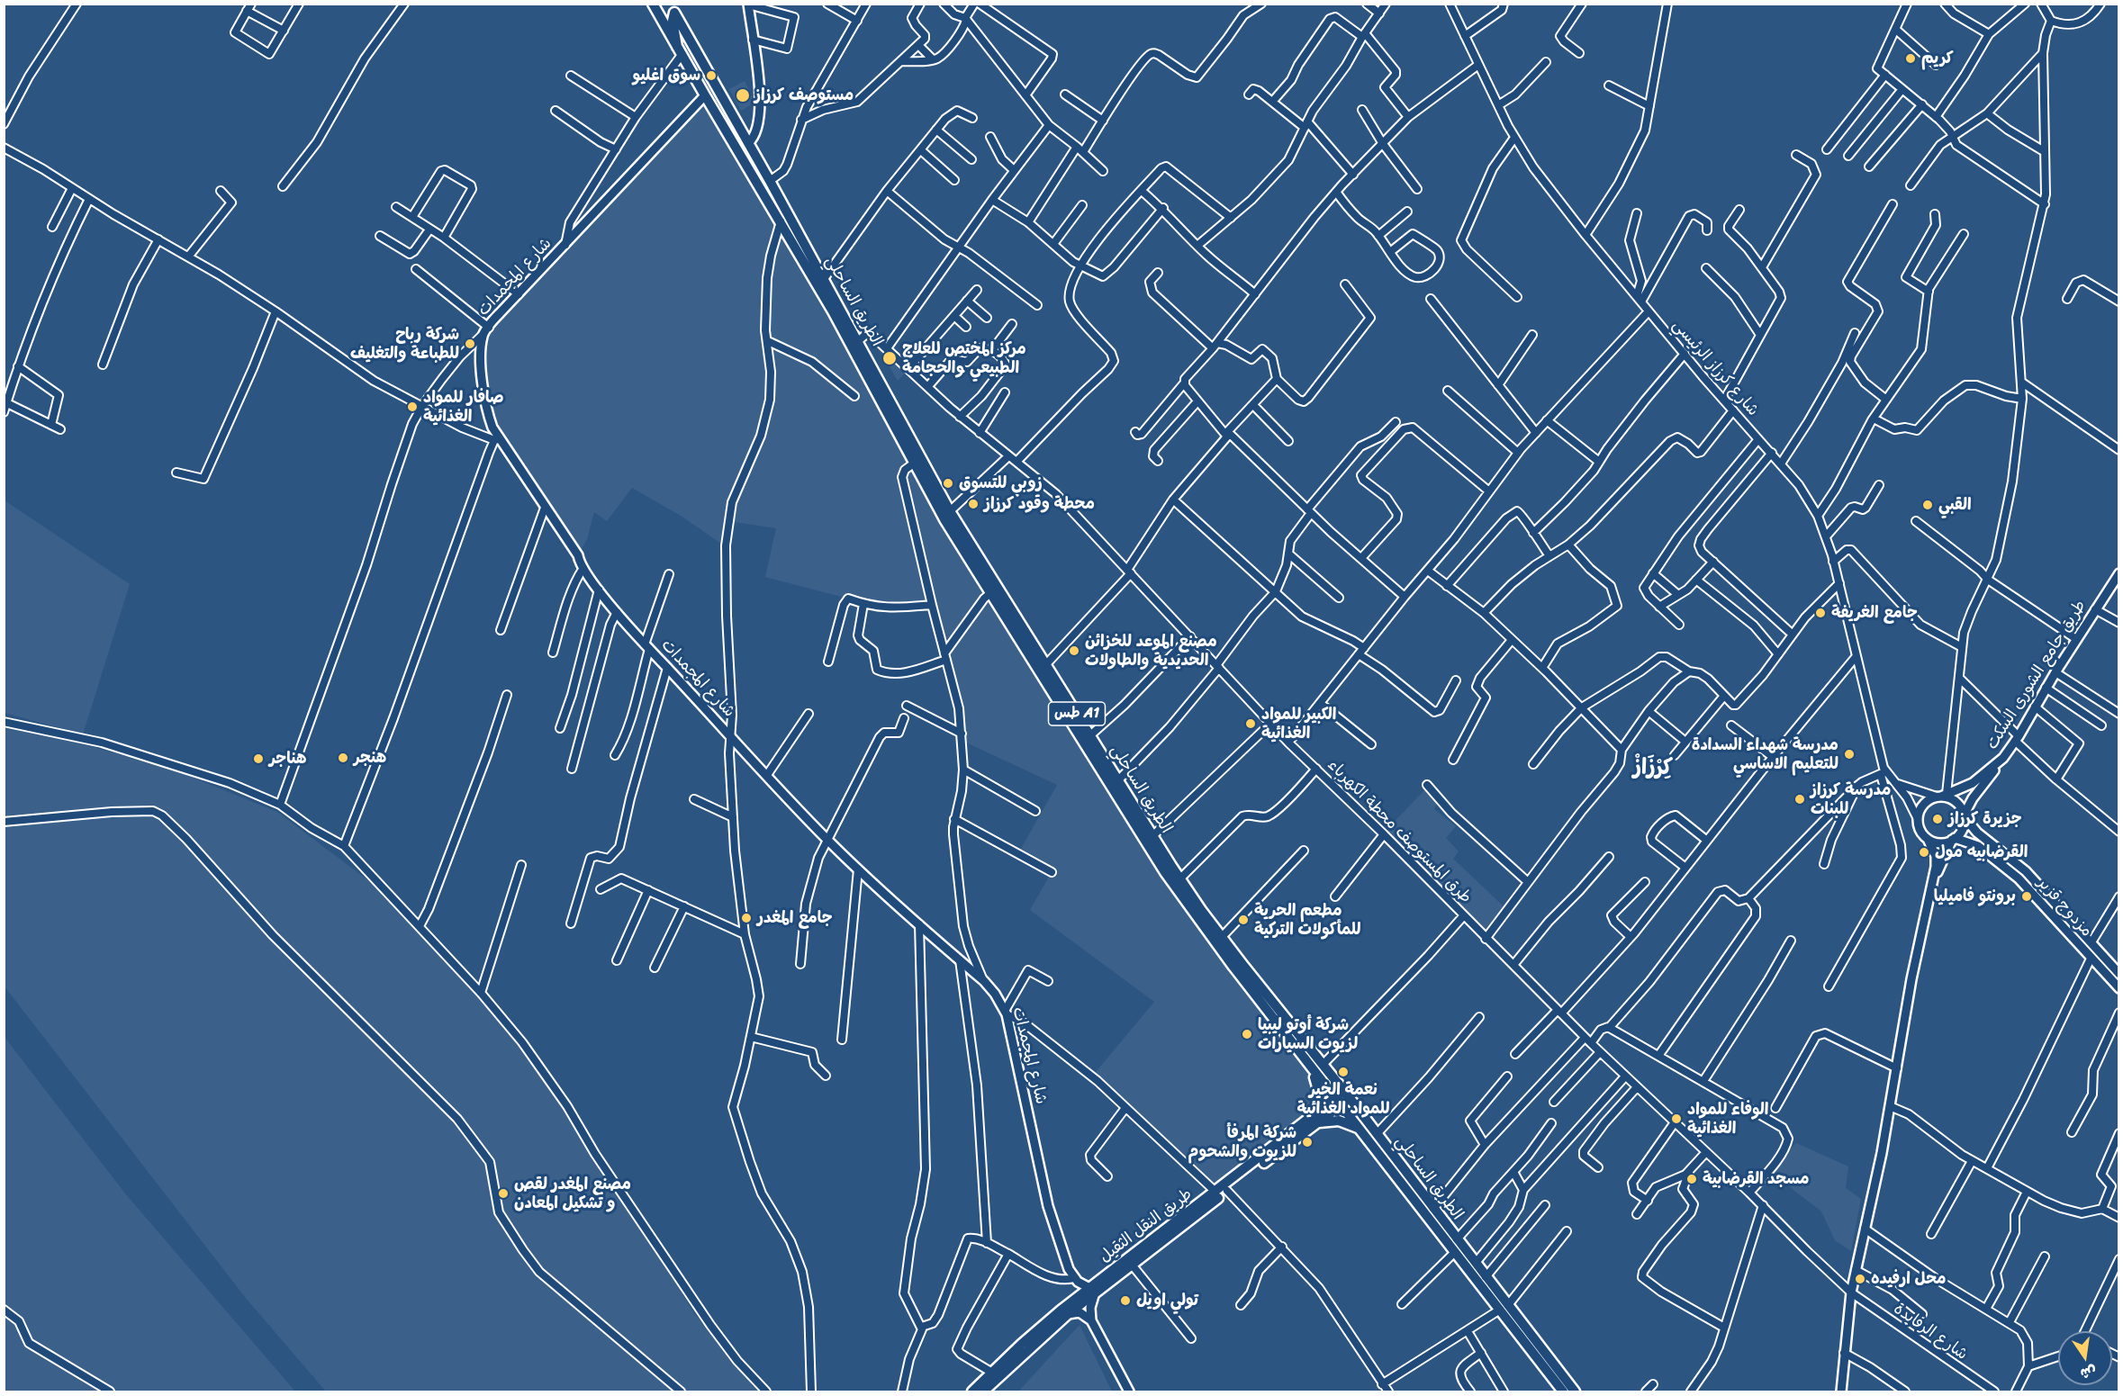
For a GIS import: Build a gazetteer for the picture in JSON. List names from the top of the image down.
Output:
{
  "streets": {
    "highway": ["الطريق الساحلي", "طس A1", "طريق النقل الثقيل"],
    "main road": ["شارع المجمدات", "طريق جامع الشورى السكت", "مزدوج قزير"],
    "street": ["شارع كرزاز الرئيسي", "طرق المستوصف محطة الكهرباء", "شارع الرفايدة"]
  },
  "crossings": [
    ["شارع المجمدات", "الطريق الساحلي"],
    ["الطريق الساحلي", "طرق المستوصف محطة الكهرباء"],
    ["الطريق الساحلي", "طريق النقل الثقيل"],
    ["شارع كرزاز الرئيسي", "طريق جامع الشورى السكت"],
    ["شارع كرزاز الرئيسي", "مزدوج قزير"],
    ["طريق جامع الشورى السكت", "مزدوج قزير"],
    ["طرق المستوصف محطة الكهرباء", "شارع الرفايدة"]
  ],
  "districts": ["كِرْزَازْ"],
  "places": [
    "كريم",
    "سوق اغليو",
    "مستوصف كرزاز",
    "شركة رباح للطباعة والتغليف",
    "مركز المختص للعلاج الطبيعي والحجامة",
    "صافار للمواد الغذائية",
    "زوبي للتسوق",
    "محطة وقود كرزاز",
    "القبي",
    "جامع الغريفة",
    "مصنع الموعد للخزائن الحديدية والطاولات",
    "الكبير للمواد الغذائية",
    "مدرسة شهداء السدادة للتعليم الاساسي",
    "هنجر",
    "هناجر",
    "مدرسة كرزاز للبنات",
    "جزيرة كرزاز",
    "القرضابيه مول",
    "برونتو فاميليا",
    "جامع المغدر",
    "مطعم الحرية للمأكولات التركية",
    "شركة أوتو ليبيا لزيوت السيارات",
    "نعمة الخير للمواد الغذائية",
    "الوفاء للمواد الغذائية",
    "شركة المرفأ للزيوت والشحوم",
    "مسجد القرضابية",
    "مصنع المغدر لقص و تشكيل المعادن",
    "محل ارفيده",
    "تولي اويل"
  ],
  "north": "bottom"
}
